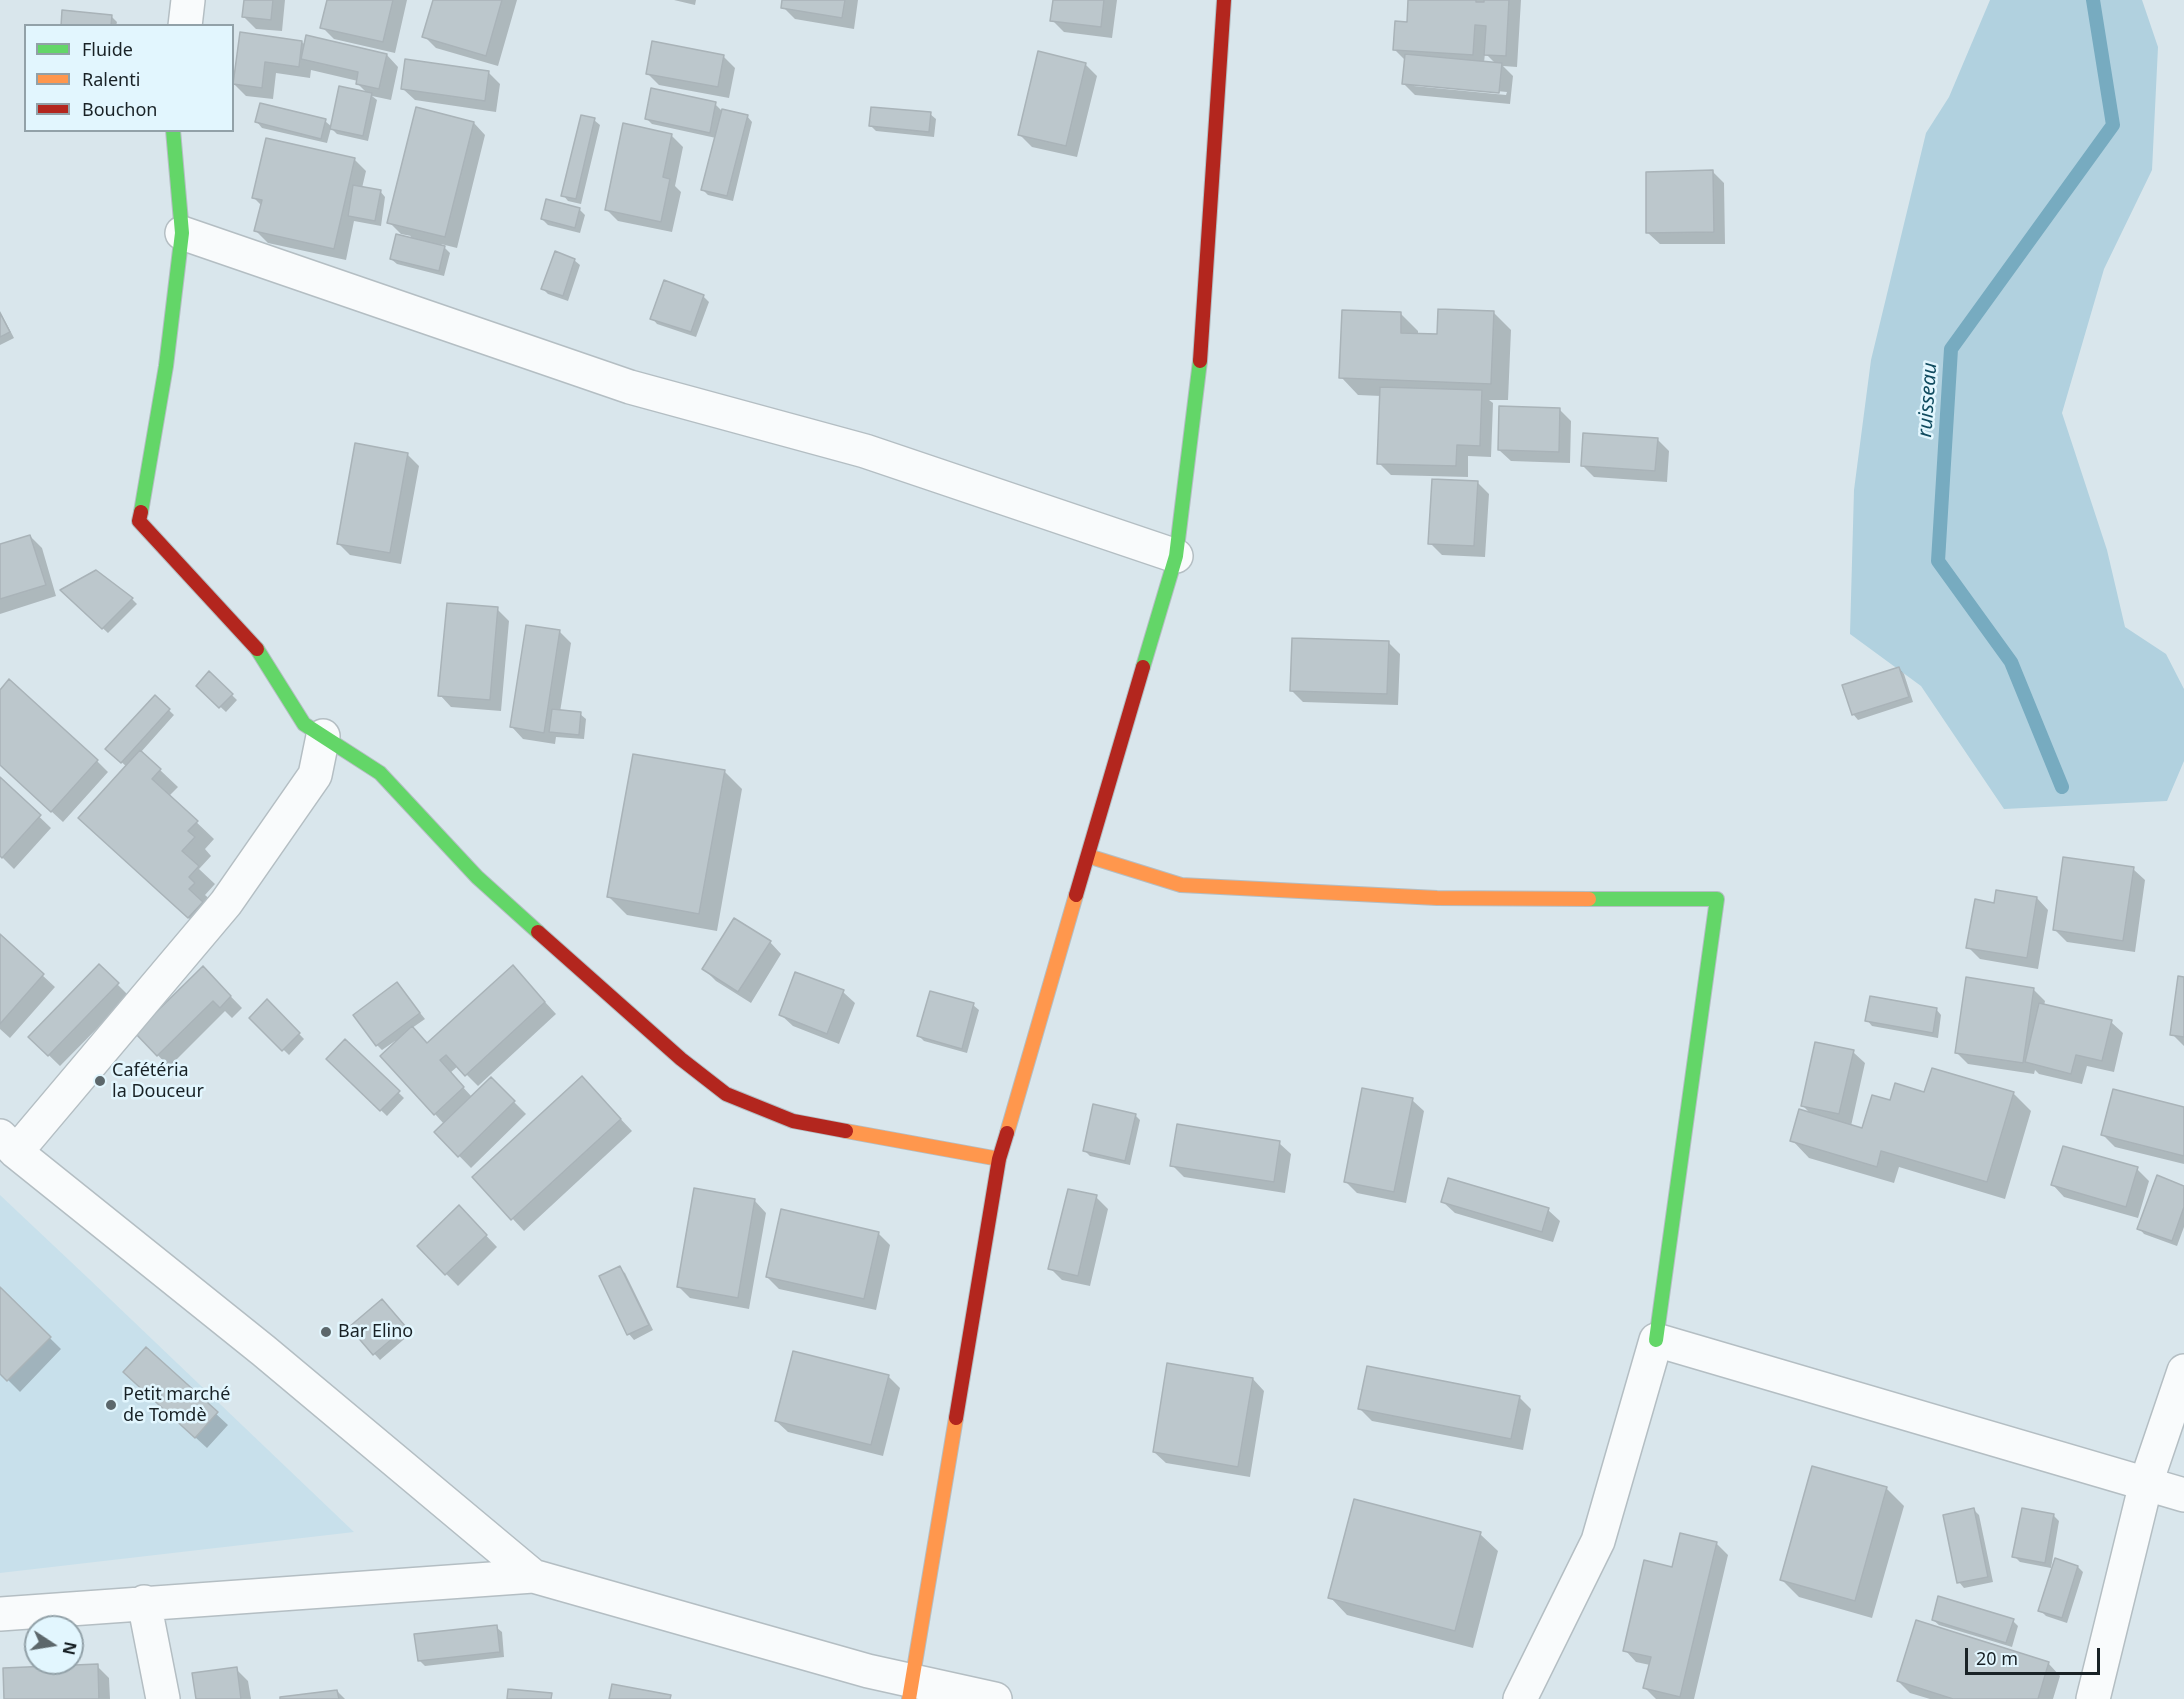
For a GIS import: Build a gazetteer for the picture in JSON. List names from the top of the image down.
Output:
{
  "water": ["ruisseau"],
  "places": ["Cafétéria la Douceur", "Bar Elino", "Petit marché de Tomdè"],
  "legend": ["Fluide", "Ralenti", "Bouchon"],
  "scale_bar": "20 m",
  "north": "right"
}
